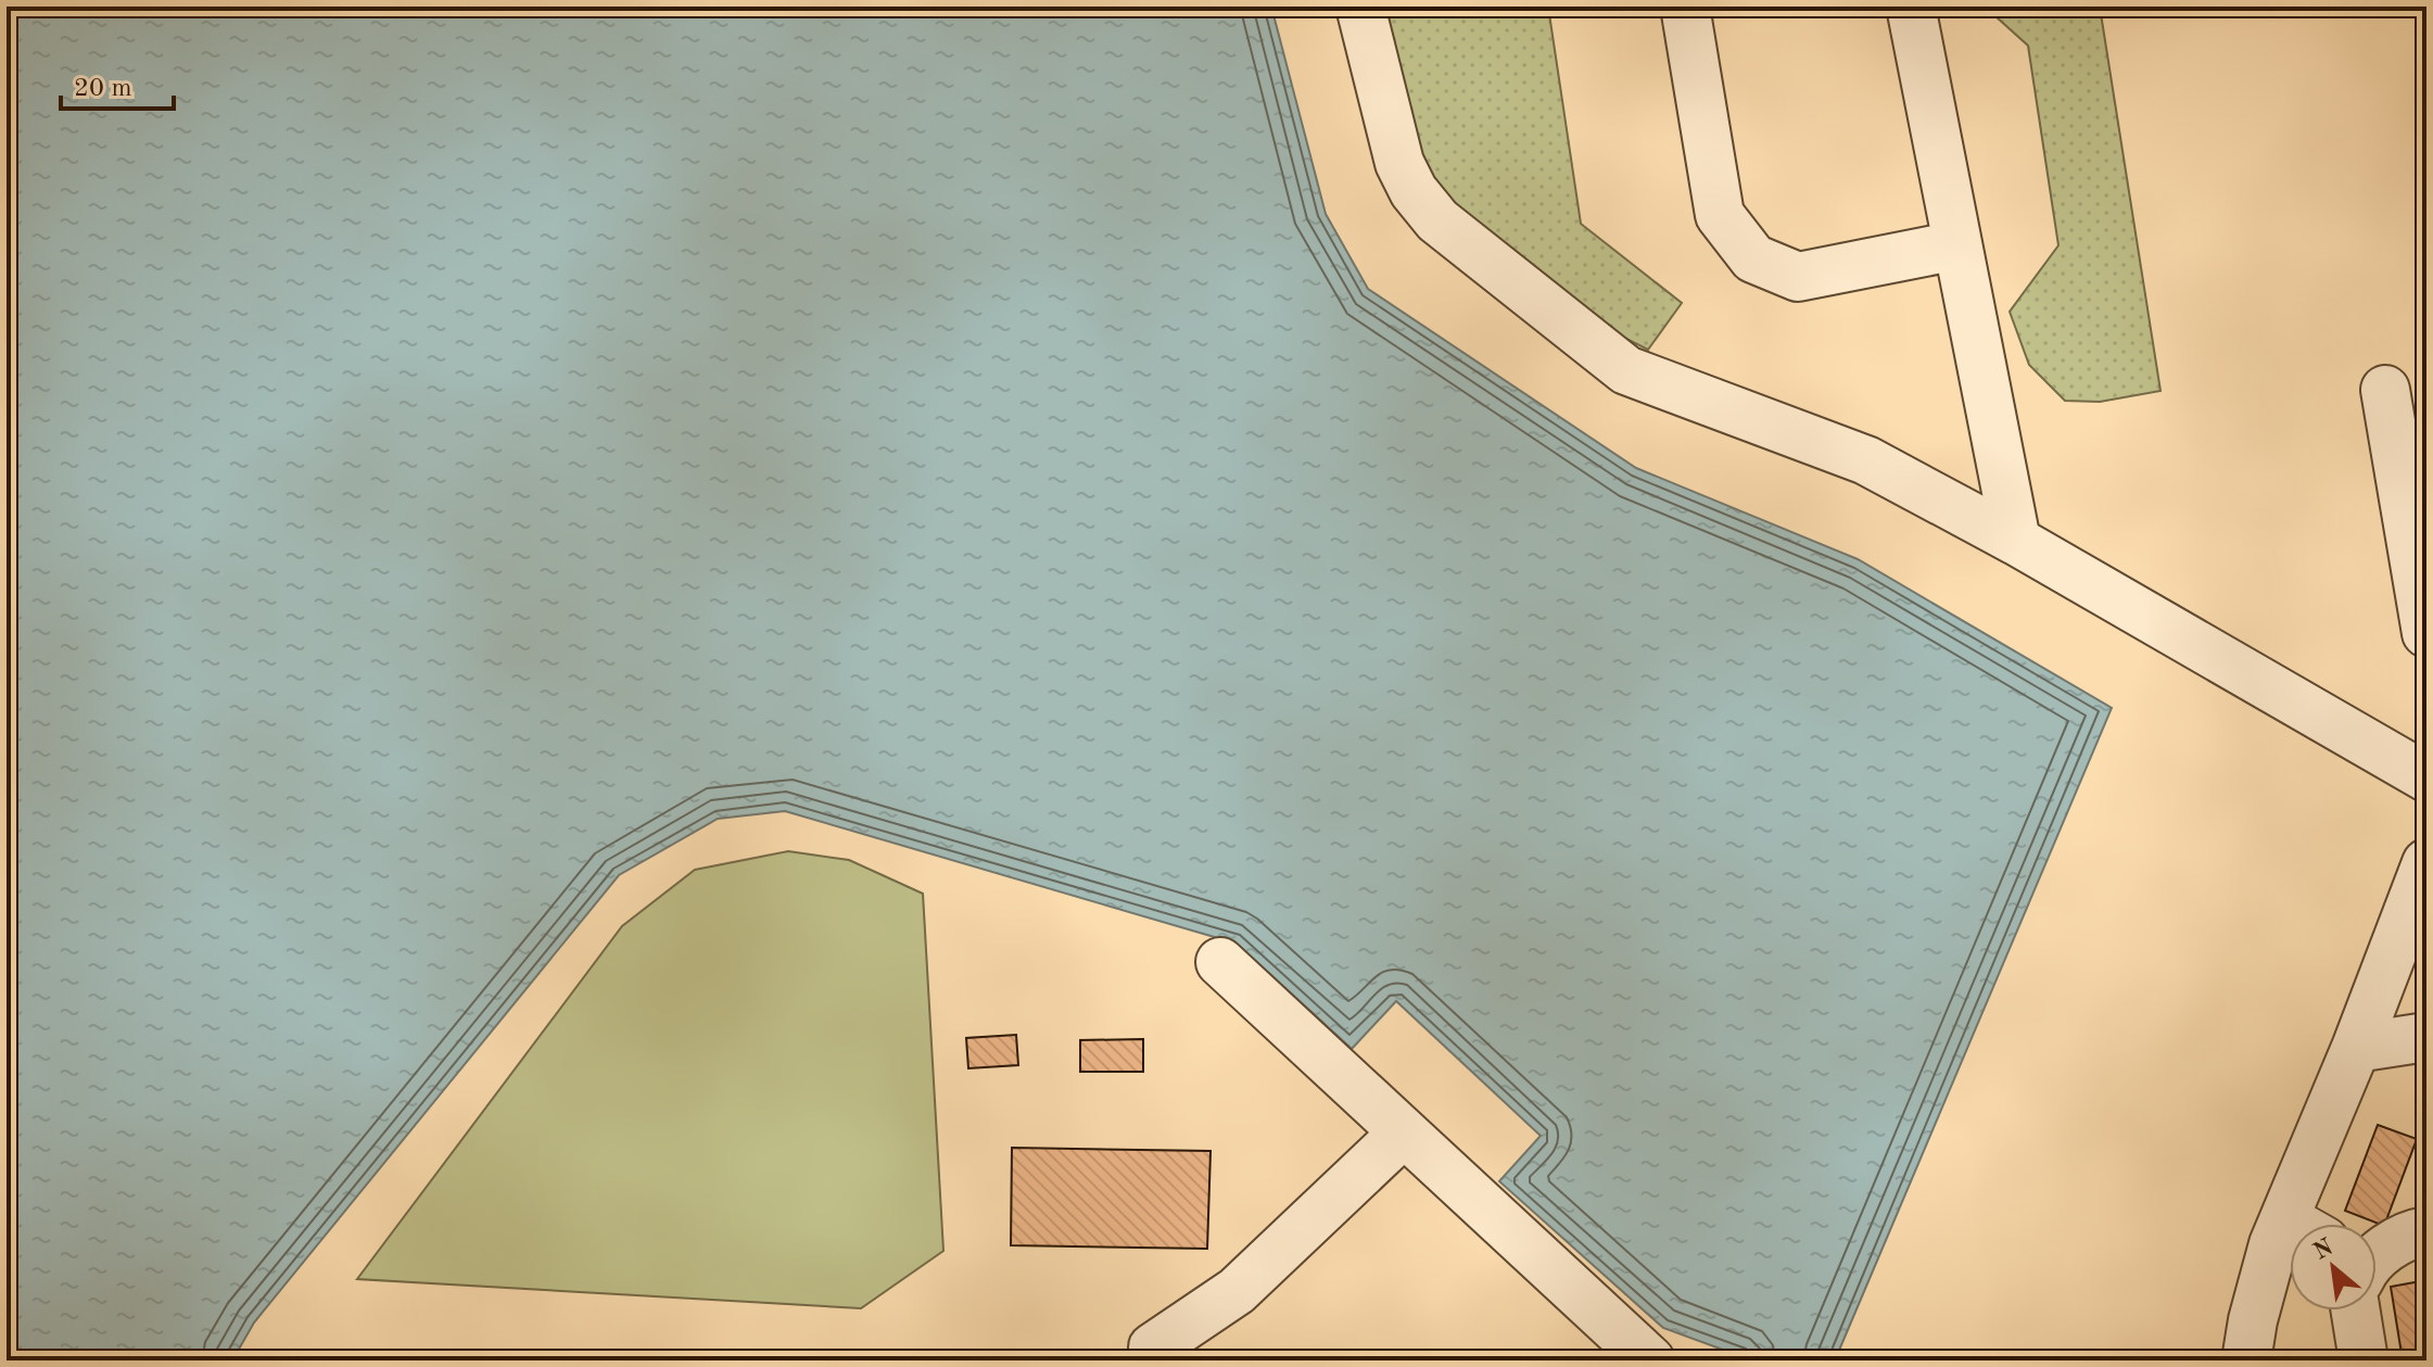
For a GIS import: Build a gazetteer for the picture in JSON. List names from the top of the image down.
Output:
{
  "scale_bar": "20 m",
  "north": "top left"
}
